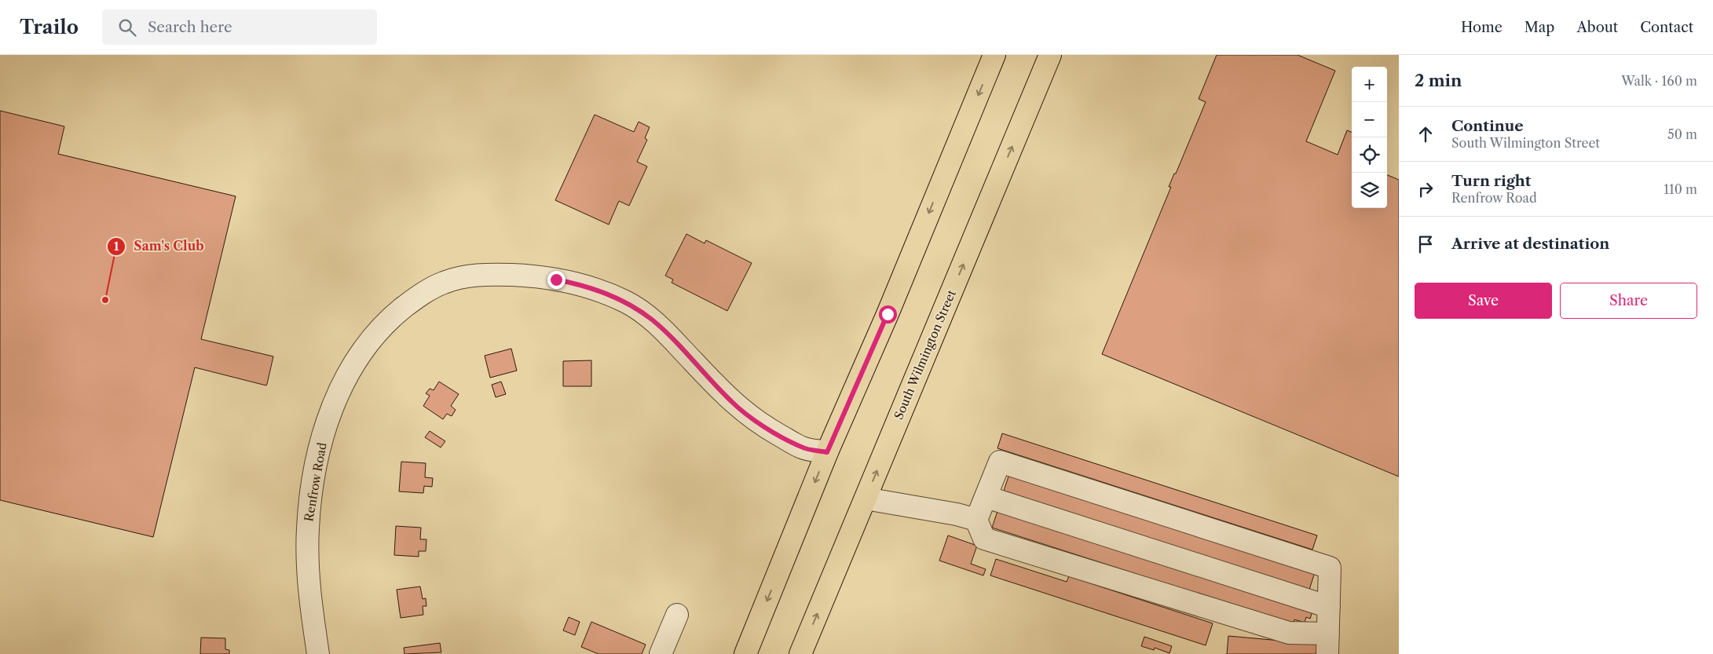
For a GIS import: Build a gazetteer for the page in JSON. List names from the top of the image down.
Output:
{
  "streets": {
    "main road": ["South Wilmington Street"],
    "street": ["Renfrow Road"]
  },
  "places": ["Sam's Club"],
  "page": {
    "header": "Trailo",
    "search": "Search here",
    "nav": [
      "Home",
      "Map",
      "About",
      "Contact"
    ],
    "heading": ["2 min", "Walk · 160 m"],
    "map_buttons": ["+", "−"],
    "list": [
      ["Continue", "South Wilmington Street", "50 m"],
      ["Turn right", "Renfrow Road", "110 m"],
      "Arrive at destination"
    ],
    "buttons": ["Save", "Share"]
  }
}
